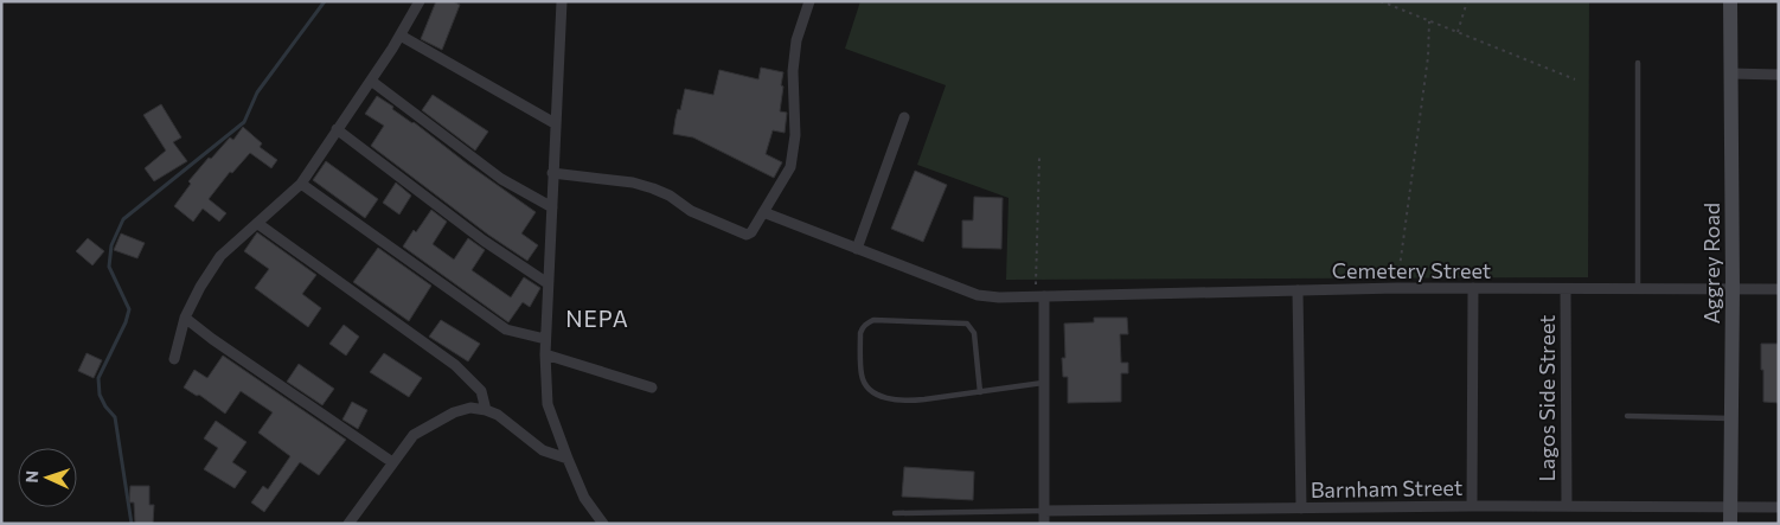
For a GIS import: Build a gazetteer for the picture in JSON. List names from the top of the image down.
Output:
{
  "streets": {
    "street": [
      "Aggrey Road",
      "Cemetery Street",
      "Lagos Side Street",
      "Barnham Street"
    ]
  },
  "crossings": [
    ["Aggrey Road", "Cemetery Street"],
    ["Aggrey Road", "Barnham Street"],
    ["Cemetery Street", "Lagos Side Street"],
    ["Lagos Side Street", "Barnham Street"]
  ],
  "districts": ["NEPA"],
  "north": "left"
}
